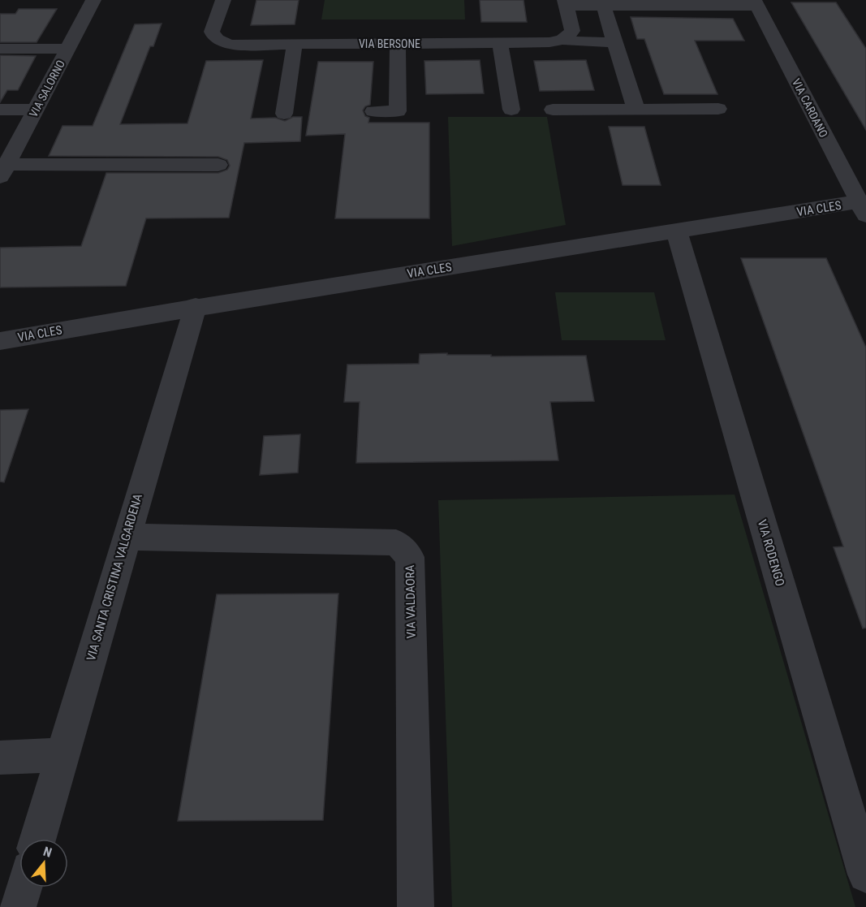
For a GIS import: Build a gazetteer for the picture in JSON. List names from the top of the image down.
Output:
{
  "streets": {
    "street": [
      "VIA BERSONE",
      "VIA SALORNO",
      "VIA CARDANO",
      "VIA CLES",
      "VIA RODENGO",
      "VIA SANTA CRISTINA VALGARDENA",
      "VIA VALDAORA"
    ]
  },
  "crossings": [
    ["VIA CARDANO", "VIA CLES"],
    ["VIA CLES", "VIA RODENGO"],
    ["VIA CLES", "VIA SANTA CRISTINA VALGARDENA"],
    ["VIA SANTA CRISTINA VALGARDENA", "VIA VALDAORA"]
  ],
  "north": "top"
}
